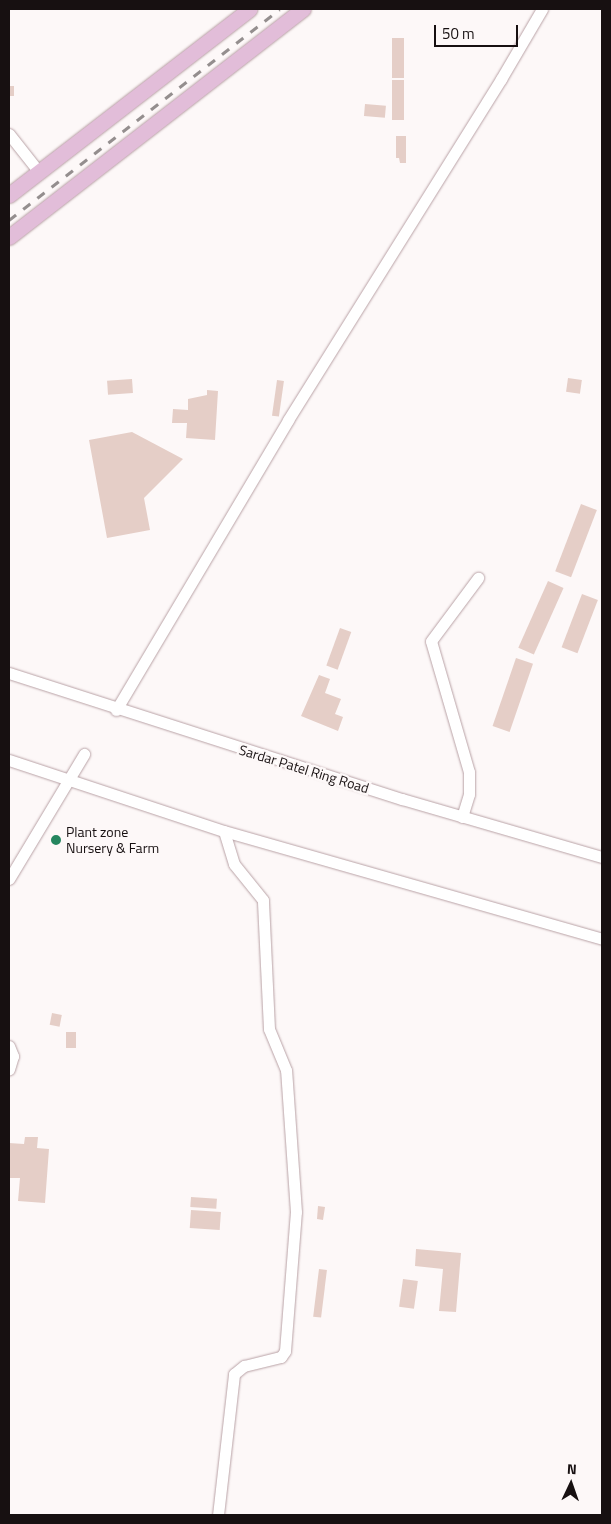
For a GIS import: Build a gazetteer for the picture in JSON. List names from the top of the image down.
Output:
{
  "streets": {
    "street": ["Sardar Patel Ring Road"]
  },
  "places": ["Plant zone Nursery & Farm"],
  "scale_bar": "50 m",
  "north": "top"
}
